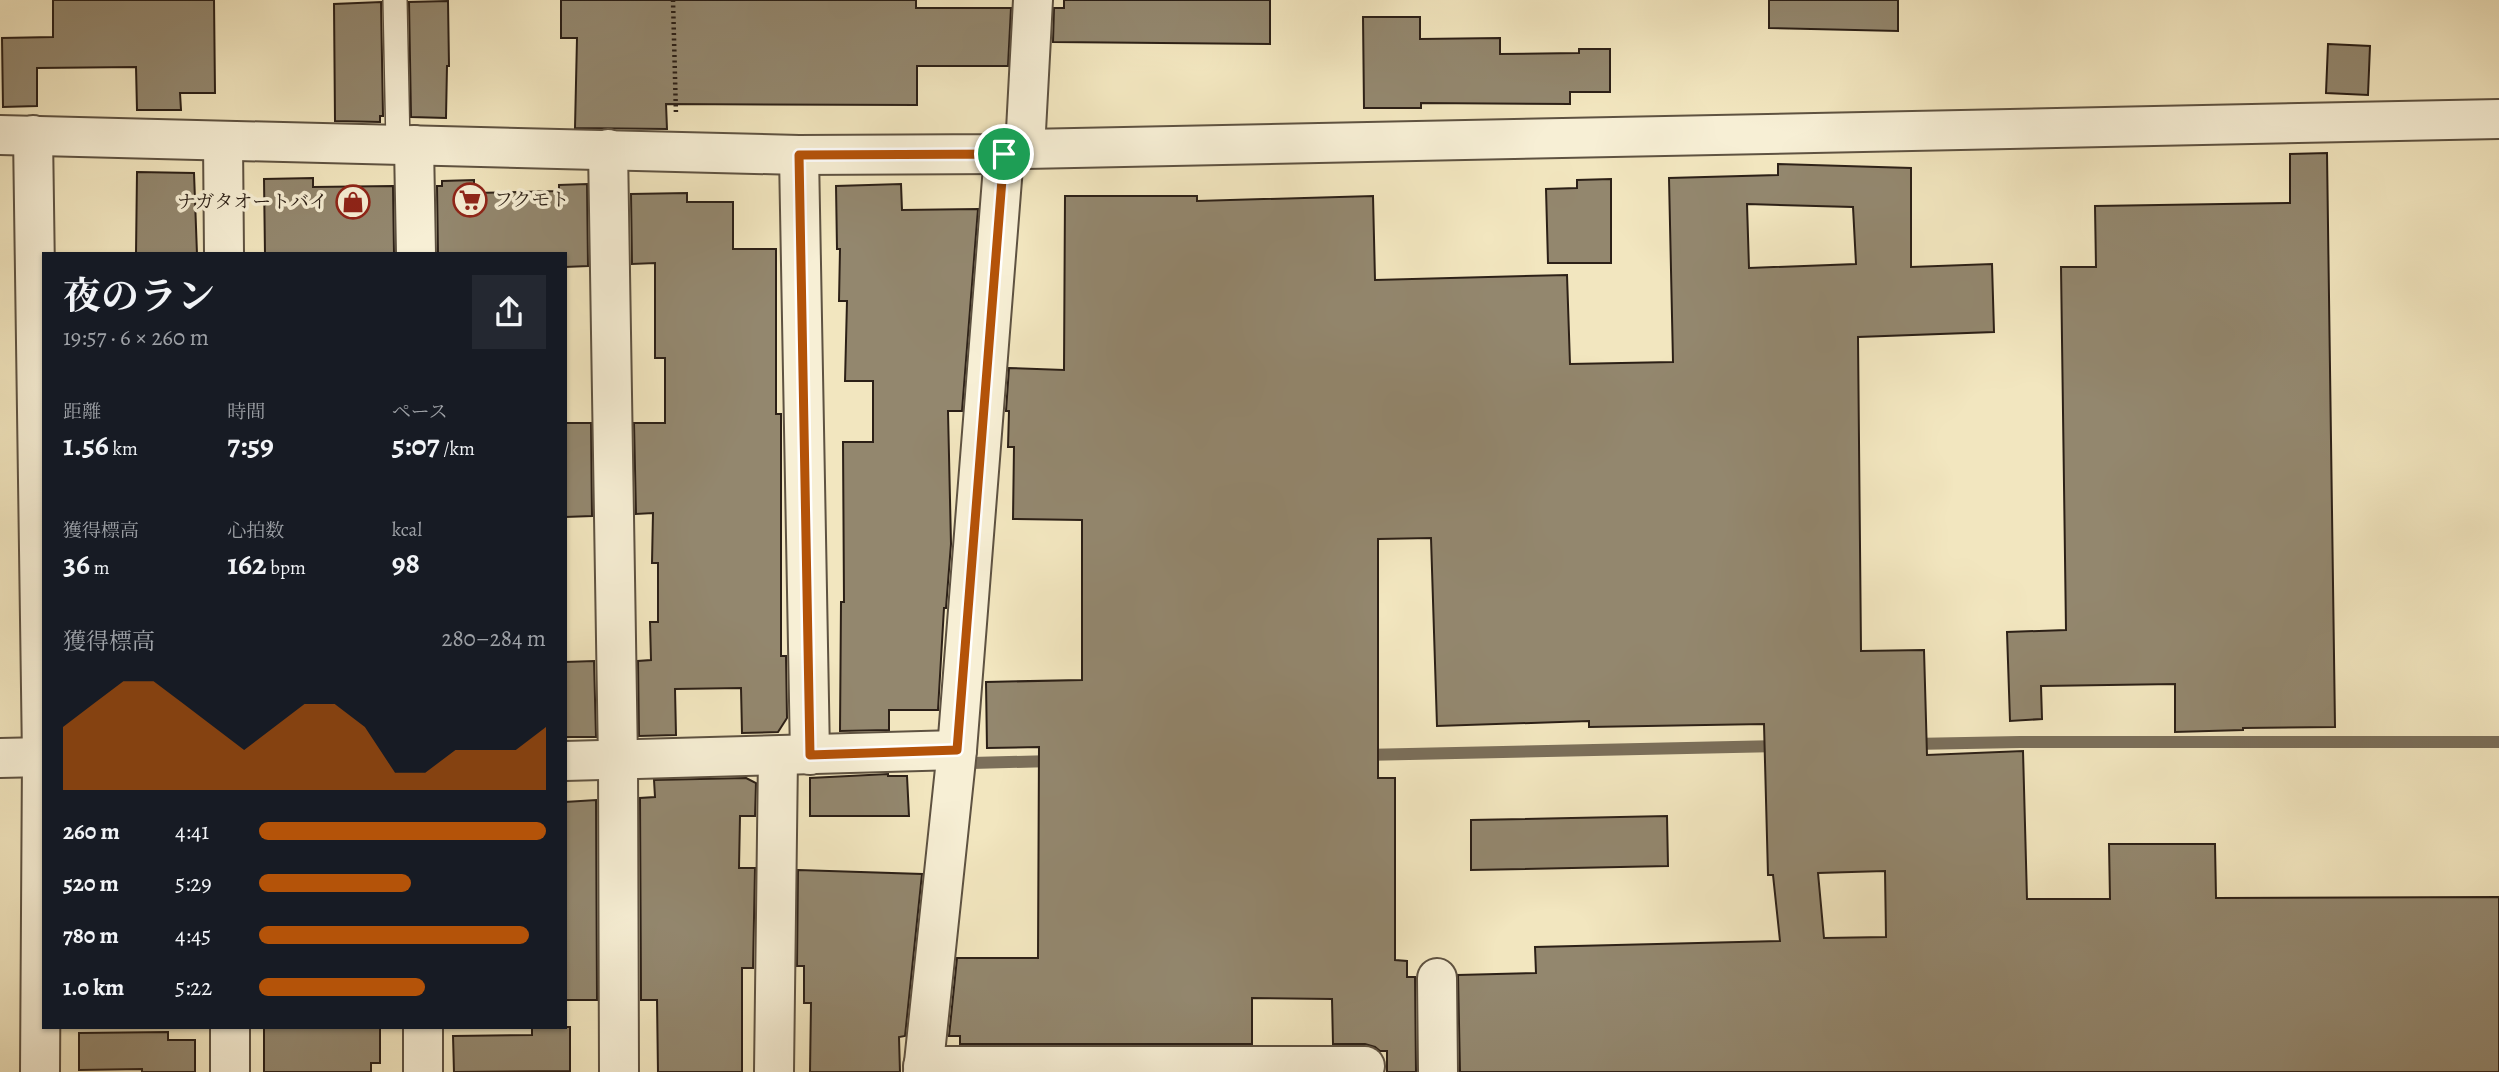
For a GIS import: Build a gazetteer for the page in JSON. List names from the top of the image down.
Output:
{
  "places": {
    "supermarket": ["フクモト"],
    "shop": ["ナガタオートバイ"]
  },
  "page": {
    "heading": ["夜のラン", "19:57 · 6 × 260 m"],
    "stats": [
      ["距離", "1.56 km"],
      ["時間", "7:59"],
      ["ペース", "5:07 /km"],
      ["獲得標高", "36 m"],
      ["心拍数", "162 bpm"],
      ["kcal", "98"]
    ],
    "chart": ["獲得標高", "280–284 m"],
    "list": [
      {
        "name": "260 m",
        "note": "4:41"
      },
      {
        "name": "520 m",
        "note": "5:29"
      },
      {
        "name": "780 m",
        "note": "4:45"
      },
      {
        "name": "1.0 km",
        "note": "5:22"
      }
    ]
  }
}
